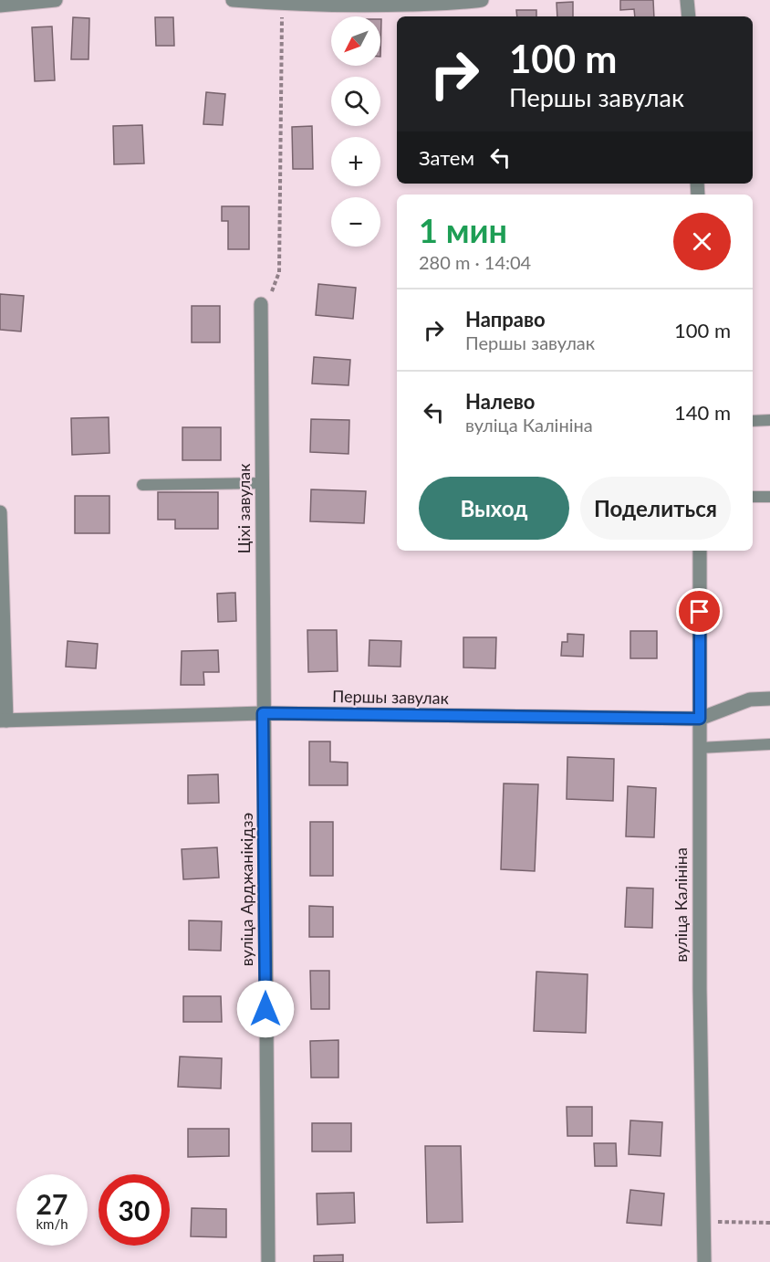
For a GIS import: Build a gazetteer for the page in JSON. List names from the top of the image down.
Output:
{
  "streets": {
    "street": [
      "Ціхі завулак",
      "Першы завулак",
      "вуліца Арджанікідзэ",
      "вуліца Калініна"
    ]
  },
  "crossings": [
    ["Ціхі завулак", "Першы завулак"],
    ["Ціхі завулак", "вуліца Арджанікідзэ"],
    ["Першы завулак", "вуліца Арджанікідзэ"],
    ["Першы завулак", "вуліца Калініна"]
  ],
  "north": "bottom left",
  "page": {
    "map_buttons": ["+", "−"],
    "turn": ["100 m", "Першы завулак"],
    "then": "Затем",
    "heading": ["1 мин", "280 m · 14:04"],
    "list": [
      {
        "name": "Направо",
        "note": "Першы завулак",
        "value": "100 m"
      },
      {
        "name": "Налево",
        "note": "вуліца Калініна",
        "value": "140 m"
      }
    ],
    "buttons": ["Выход", "Поделиться"],
    "speed": "27 km/h",
    "limit": "30"
  }
}
